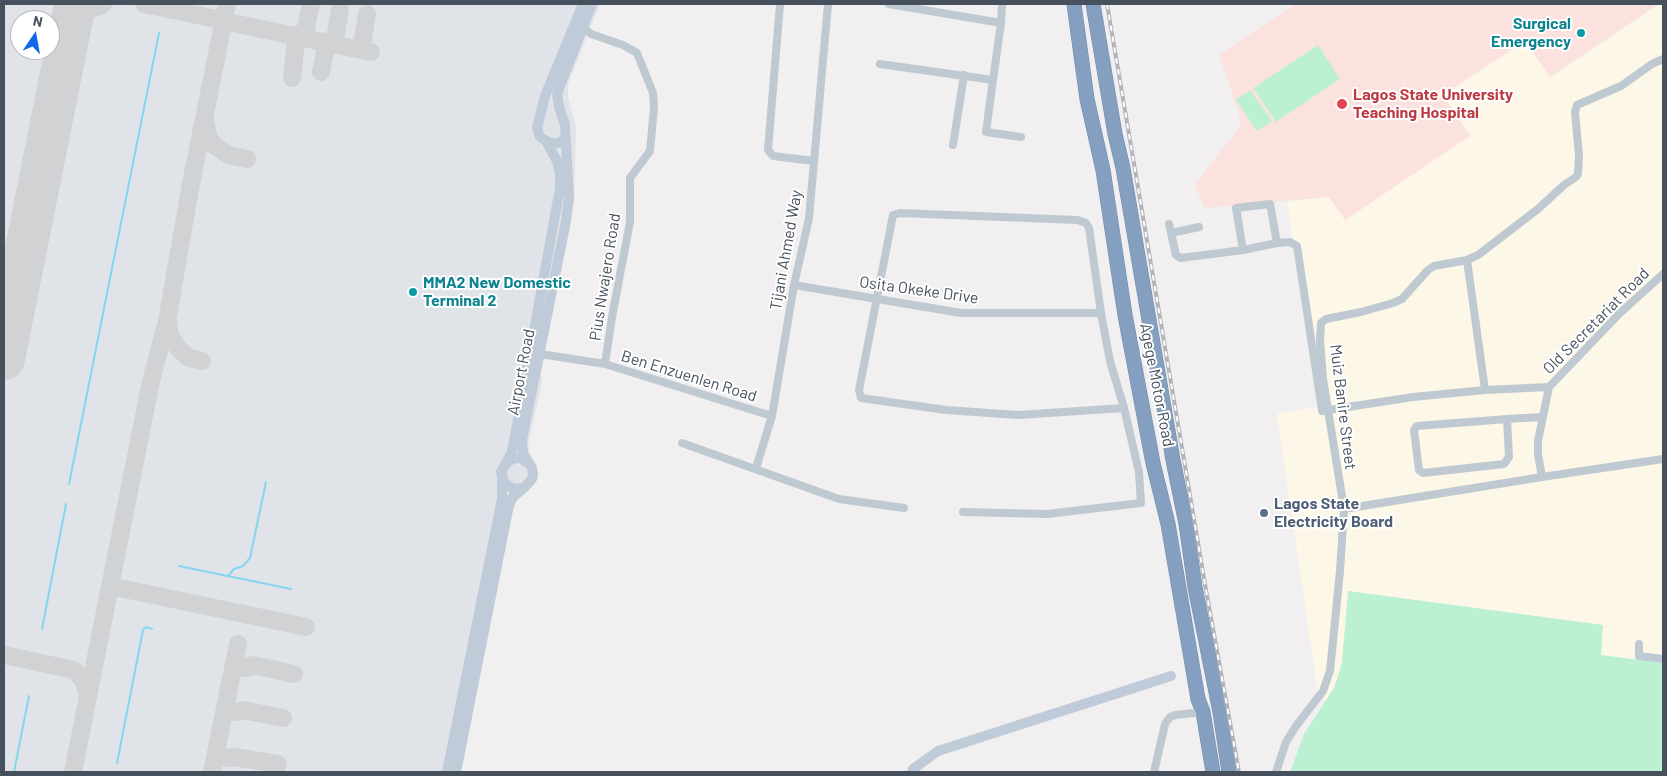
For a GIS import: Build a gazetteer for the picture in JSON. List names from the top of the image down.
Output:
{
  "streets": {
    "highway": ["Agege Motor Road"],
    "main road": ["Airport Road"],
    "street": [
      "Tijani Ahmed Way",
      "Pius Nwajero Road",
      "Osita Okeke Drive",
      "Old Secretariat Road",
      "Ben Enzuenlen Road",
      "Muiz Banire Street"
    ]
  },
  "crossings": [
    ["Tijani Ahmed Way", "Osita Okeke Drive"],
    ["Tijani Ahmed Way", "Ben Enzuenlen Road"],
    ["Pius Nwajero Road", "Ben Enzuenlen Road"],
    ["Airport Road", "Ben Enzuenlen Road"]
  ],
  "places": [
    "Surgical Emergency",
    "Lagos State University Teaching Hospital",
    "MMA2 New Domestic Terminal 2",
    "Lagos State Electricity Board"
  ],
  "north": "top"
}
